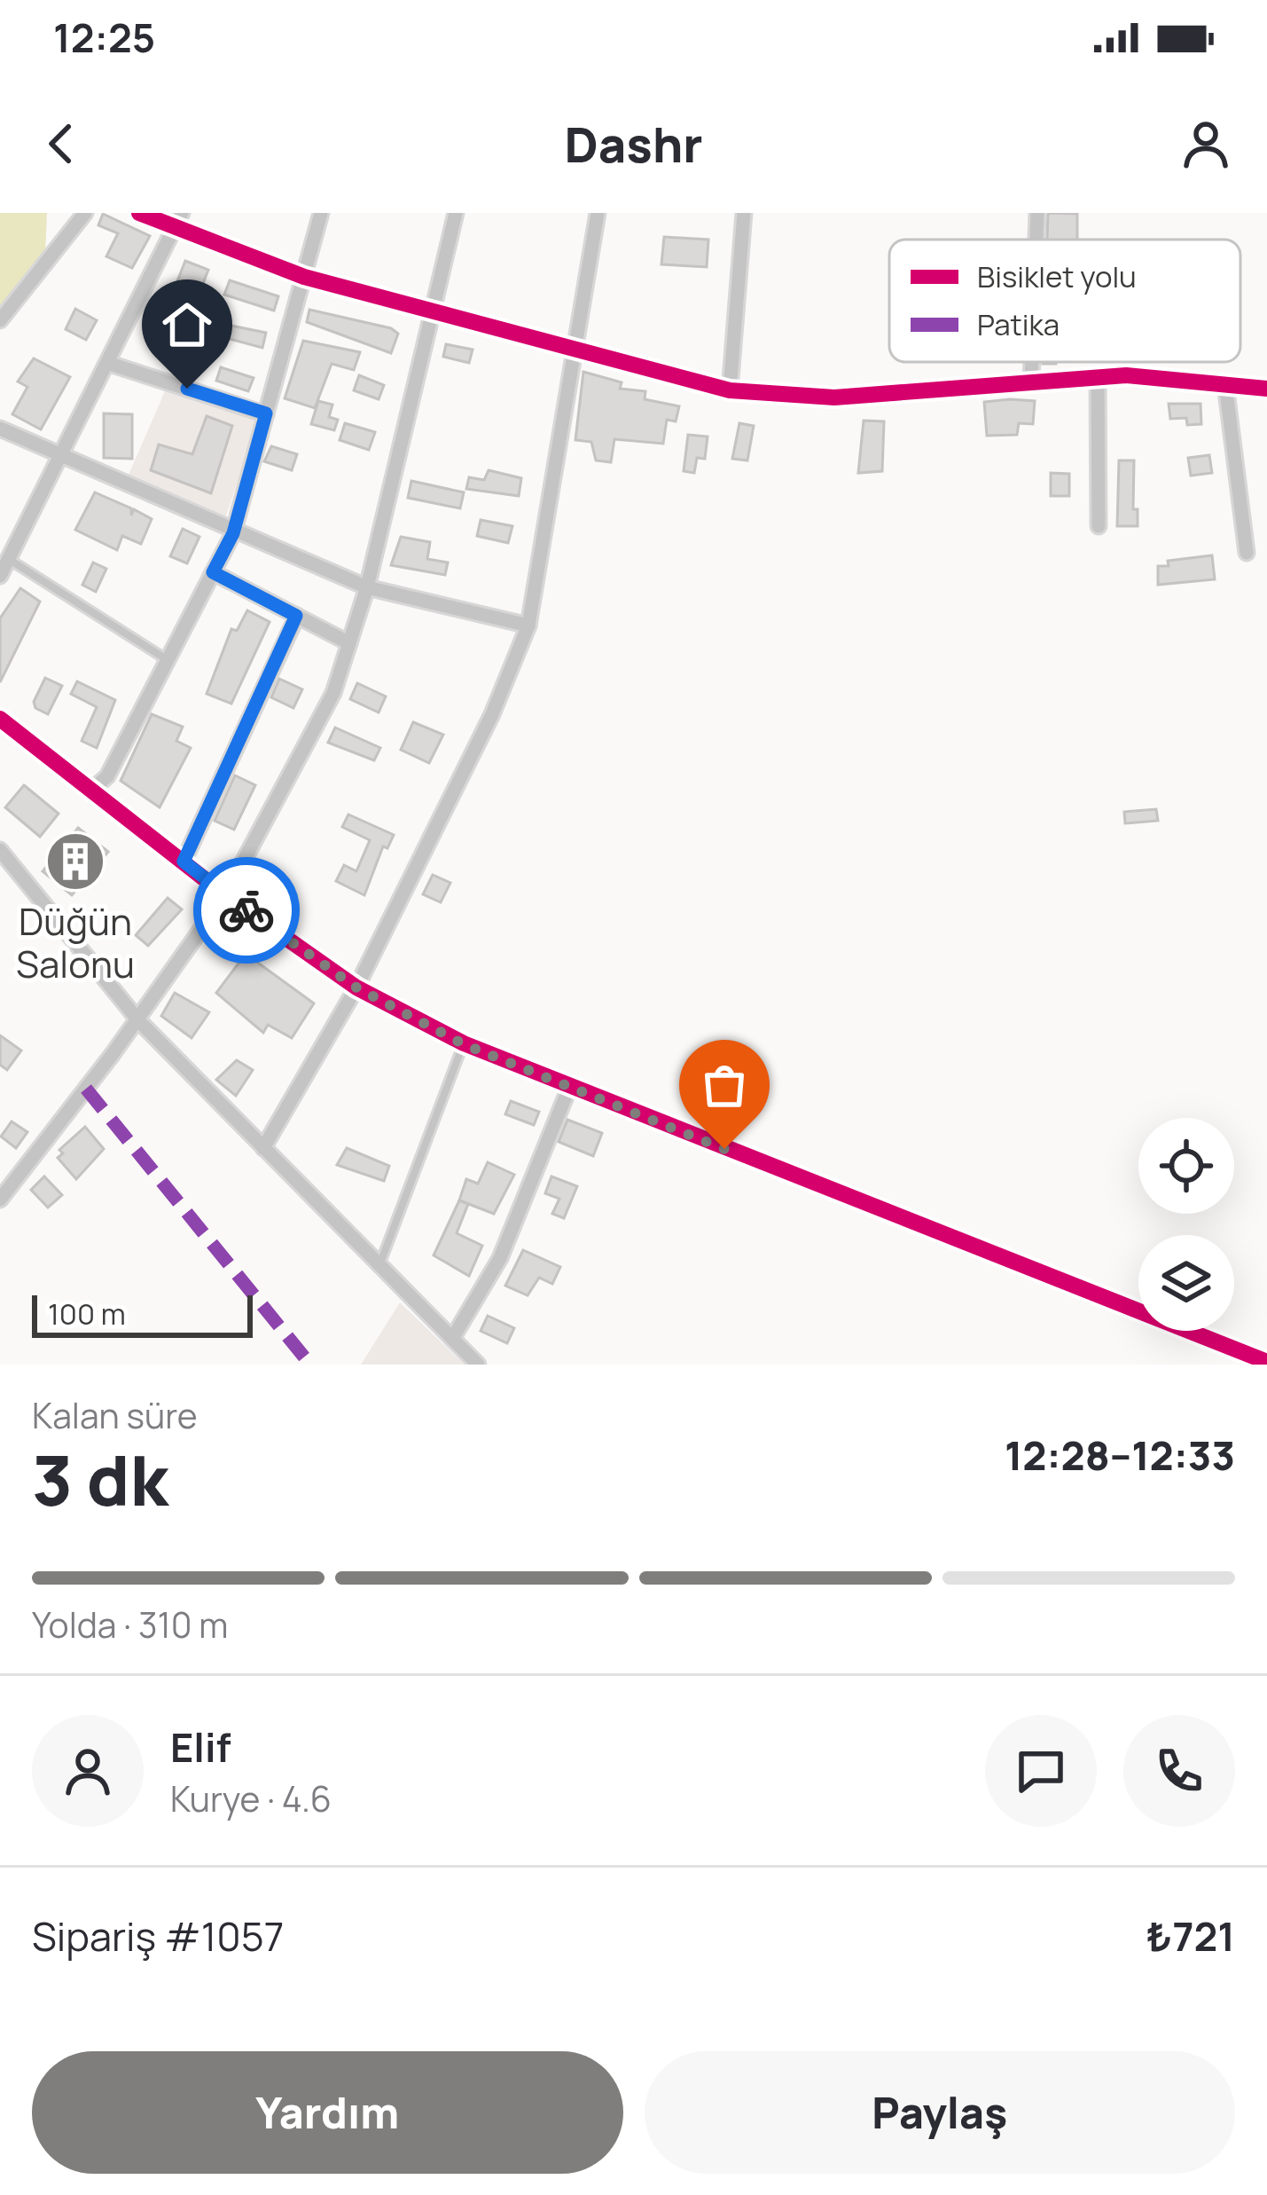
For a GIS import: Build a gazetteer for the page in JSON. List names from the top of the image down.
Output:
{
  "places": {
    "building": ["Düğün Salonu"]
  },
  "legend": ["Bisiklet yolu", "Patika"],
  "scale_bar": "100 m",
  "page": {
    "status": "12:25",
    "header": "Dashr",
    "scale": "100 m",
    "heading": ["3 dk", "Kalan süre", "12:28–12:33"],
    "panel": [
      "Elif",
      "Kurye · 4.6",
      "Sipariş #1057",
      "₺721"
    ],
    "bar": "Yolda · 310 m",
    "buttons": ["Yardım", "Paylaş"]
  }
}
